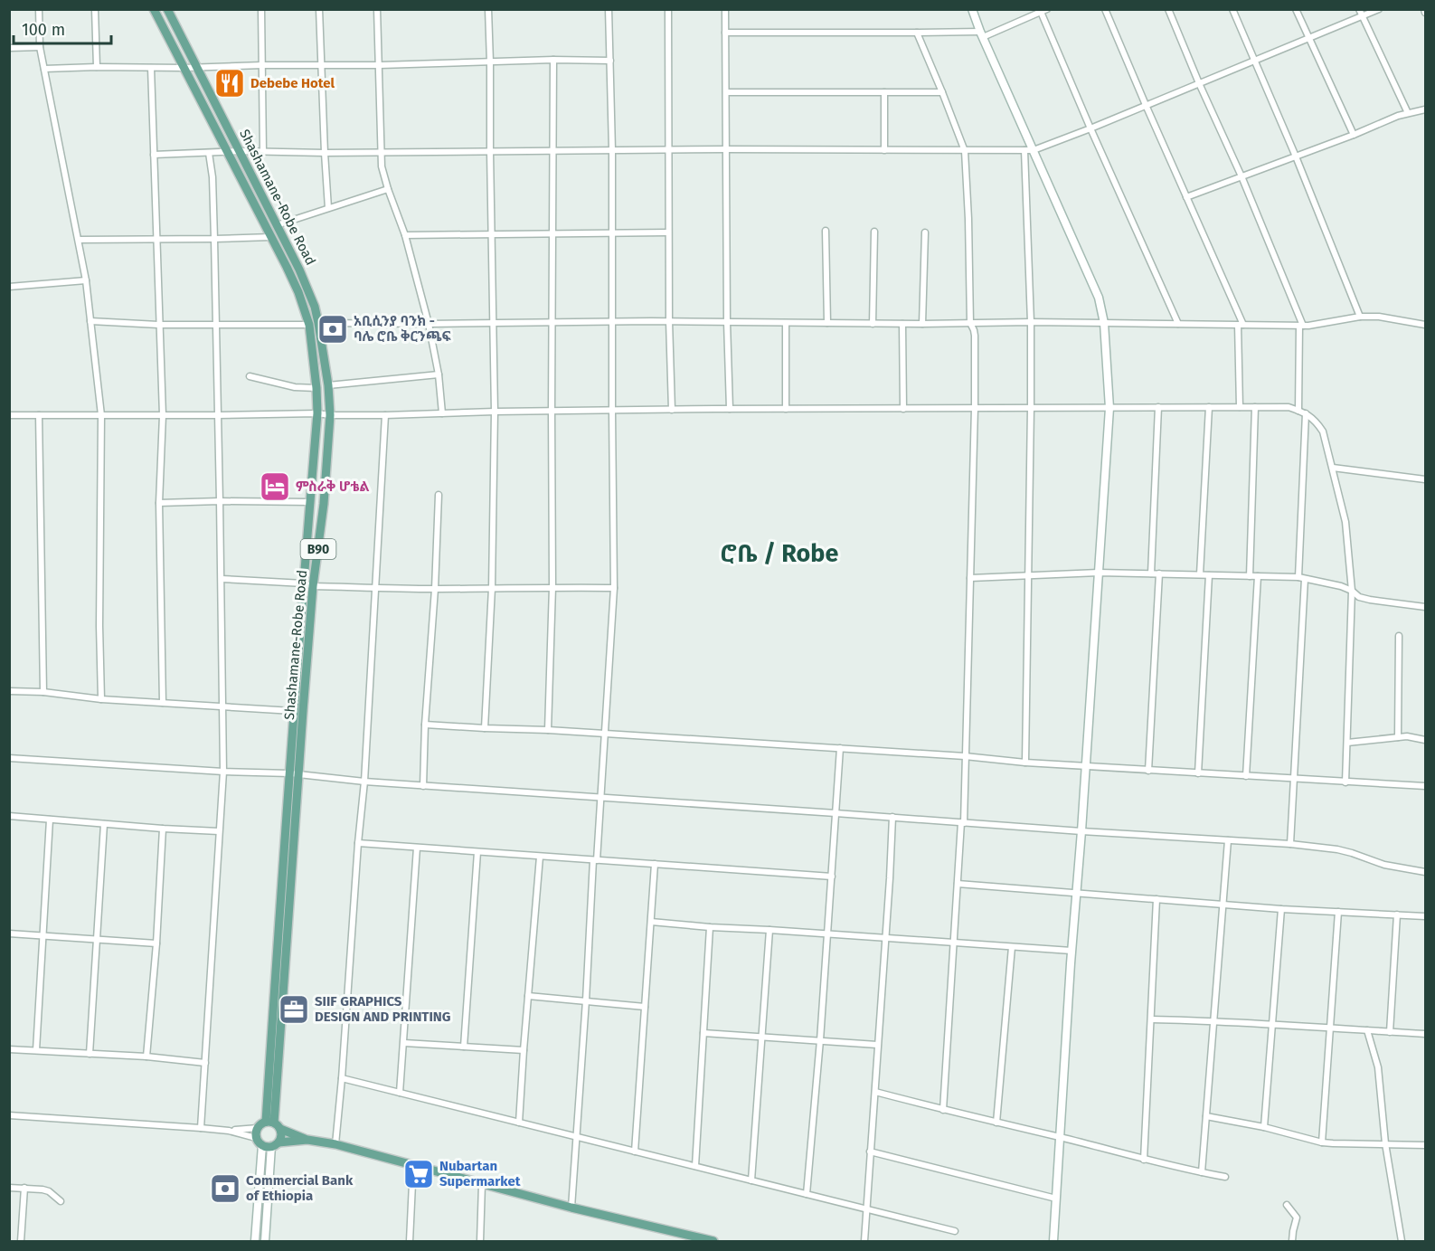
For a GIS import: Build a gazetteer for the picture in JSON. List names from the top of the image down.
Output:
{
  "streets": {
    "main road": ["Shashamane-Robe Road", "B90"]
  },
  "districts": ["ሮቤ / Robe"],
  "places": {
    "restaurant": ["Debebe Hotel"],
    "bank": ["አቢሲንያ ባንክ - ባሌ ሮቤ ቅርንጫፍ", "Commercial Bank of Ethiopia"],
    "hotel": ["ምስራቅ ሆቴል"],
    "office": ["SIIF GRAPHICS DESIGN AND PRINTING"],
    "supermarket": ["Nubartan Supermarket"]
  },
  "scale_bar": "100 m"
}
